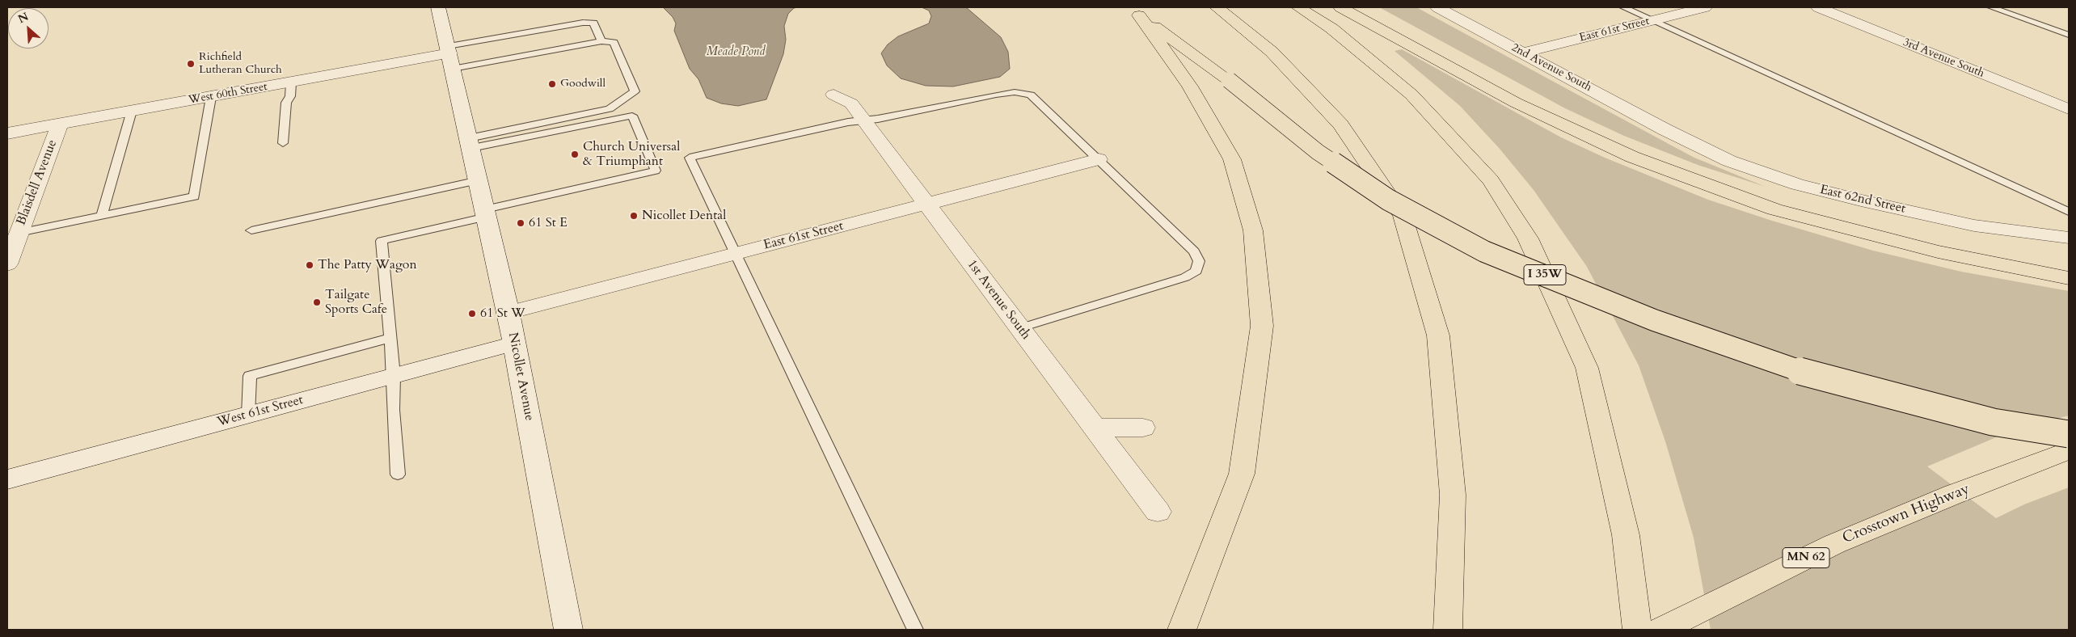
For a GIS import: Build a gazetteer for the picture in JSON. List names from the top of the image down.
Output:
{
  "streets": {
    "highway": ["I 35W", "Crosstown Highway", "MN 62"],
    "street": [
      "East 61st Street",
      "3rd Avenue South",
      "2nd Avenue South",
      "West 60th Street",
      "Blaisdell Avenue",
      "East 62nd Street",
      "1st Avenue South",
      "Nicollet Avenue",
      "West 61st Street"
    ]
  },
  "crossings": [
    ["East 61st Street", "2nd Avenue South"],
    ["East 61st Street", "1st Avenue South"],
    ["East 61st Street", "Nicollet Avenue"],
    ["2nd Avenue South", "East 62nd Street"],
    ["West 60th Street", "Blaisdell Avenue"],
    ["West 60th Street", "Nicollet Avenue"],
    ["Nicollet Avenue", "West 61st Street"]
  ],
  "water": ["Meade Pond"],
  "places": [
    "Richfield Lutheran Church",
    "Goodwill",
    "Church Universal & Triumphant",
    "Nicollet Dental",
    "61 St E",
    "The Patty Wagon",
    "Tailgate Sports Cafe",
    "61 St W"
  ],
  "north": "top left"
}
